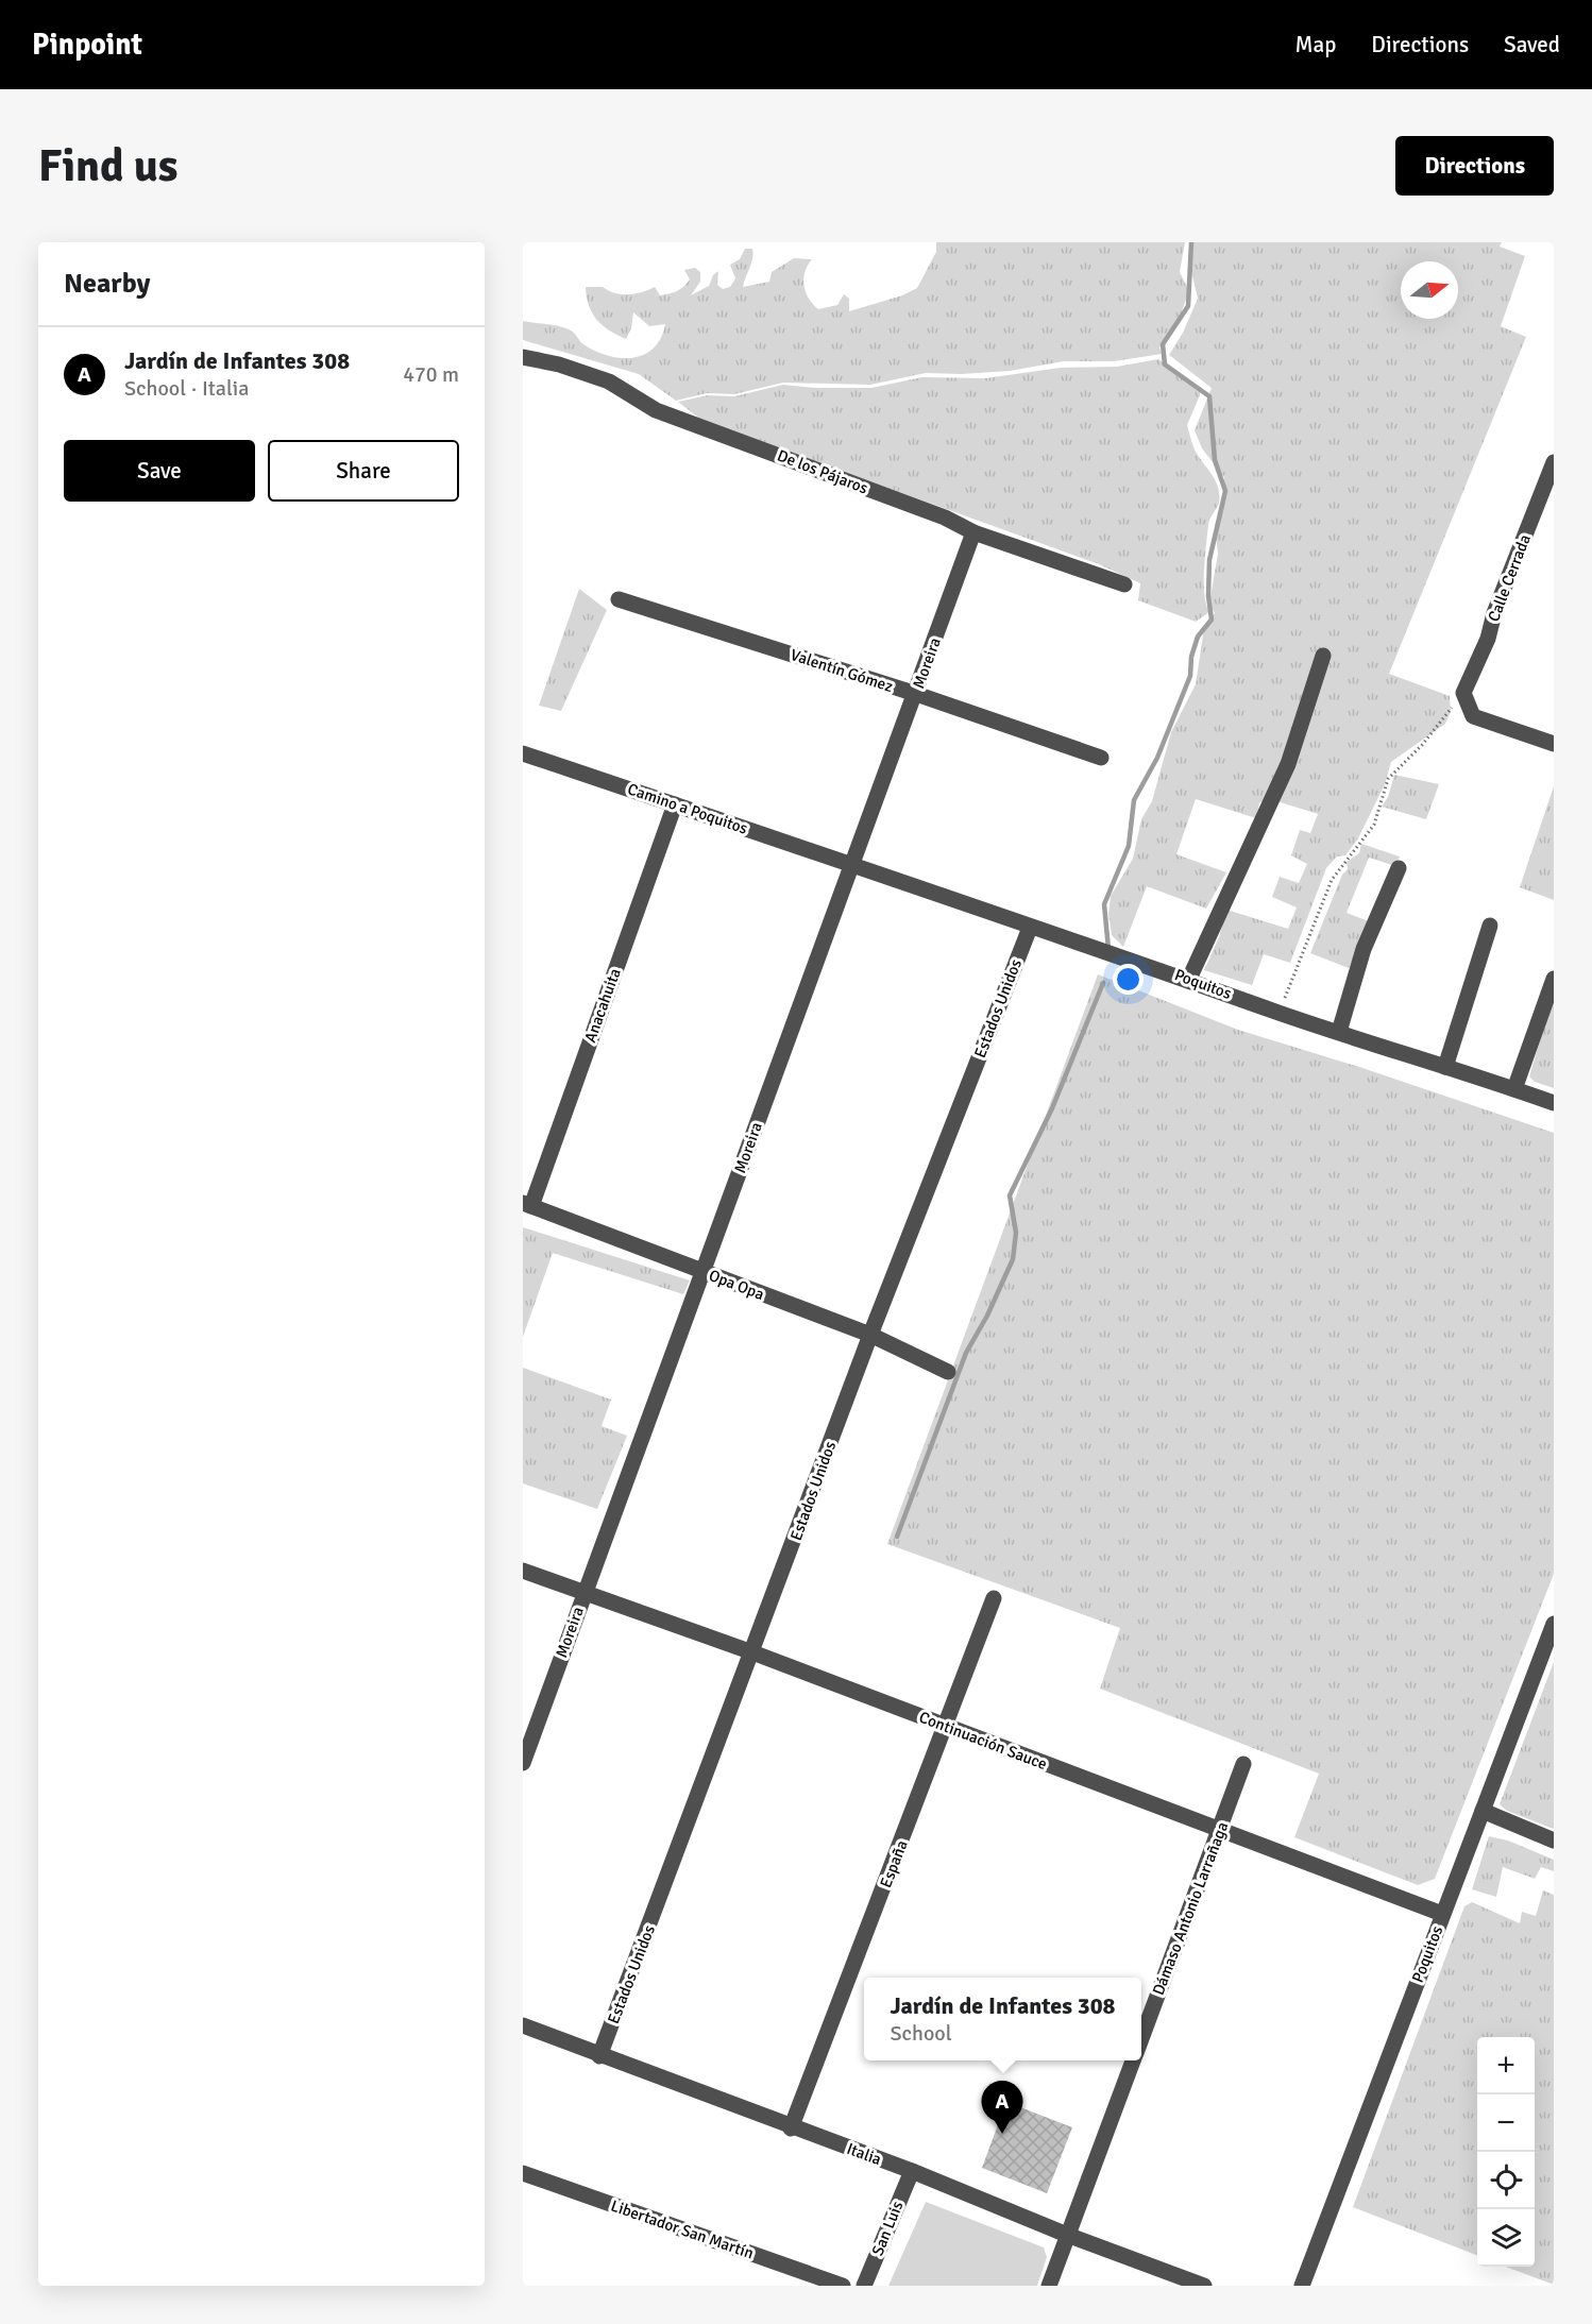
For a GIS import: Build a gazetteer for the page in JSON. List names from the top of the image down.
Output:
{
  "streets": {
    "street": [
      "De los Pájaros",
      "Calle Cerrada",
      "Moreira",
      "Valentín Gómez",
      "Camino a Poquitos",
      "Poquitos",
      "Anacahuita",
      "Estados Unidos",
      "Opa Opa",
      "Continuación Sauce",
      "España",
      "Dámaso Antonio Larrañaga",
      "Italia",
      "San Luis",
      "Libertador San Martín"
    ]
  },
  "crossings": [
    ["De los Pájaros", "Moreira"],
    ["Moreira", "Valentín Gómez"],
    ["Moreira", "Camino a Poquitos"],
    ["Moreira", "Poquitos"],
    ["Moreira", "Opa Opa"],
    ["Moreira", "Continuación Sauce"],
    ["Camino a Poquitos", "Poquitos"],
    ["Camino a Poquitos", "Anacahuita"],
    ["Poquitos", "Estados Unidos"],
    ["Poquitos", "Continuación Sauce"],
    ["Anacahuita", "Opa Opa"],
    ["Estados Unidos", "Opa Opa"],
    ["Estados Unidos", "Continuación Sauce"],
    ["Estados Unidos", "Italia"],
    ["Continuación Sauce", "España"],
    ["Continuación Sauce", "Dámaso Antonio Larrañaga"],
    ["España", "Italia"],
    ["Dámaso Antonio Larrañaga", "Italia"],
    ["Italia", "San Luis"]
  ],
  "north": "right",
  "page": {
    "header": "Pinpoint",
    "nav": ["Map", "Directions", "Saved"],
    "buttons": [
      "Directions",
      ["Save", "Share"]
    ],
    "title": "Find us",
    "heading": "Nearby",
    "list": [
      {
        "mark": "A",
        "name": "Jardín de Infantes 308",
        "note": "School · Italia",
        "value": "470 m"
      }
    ],
    "popup": ["Jardín de Infantes 308", "School"],
    "map_buttons": ["+", "−"],
    "pins": "A"
  }
}
